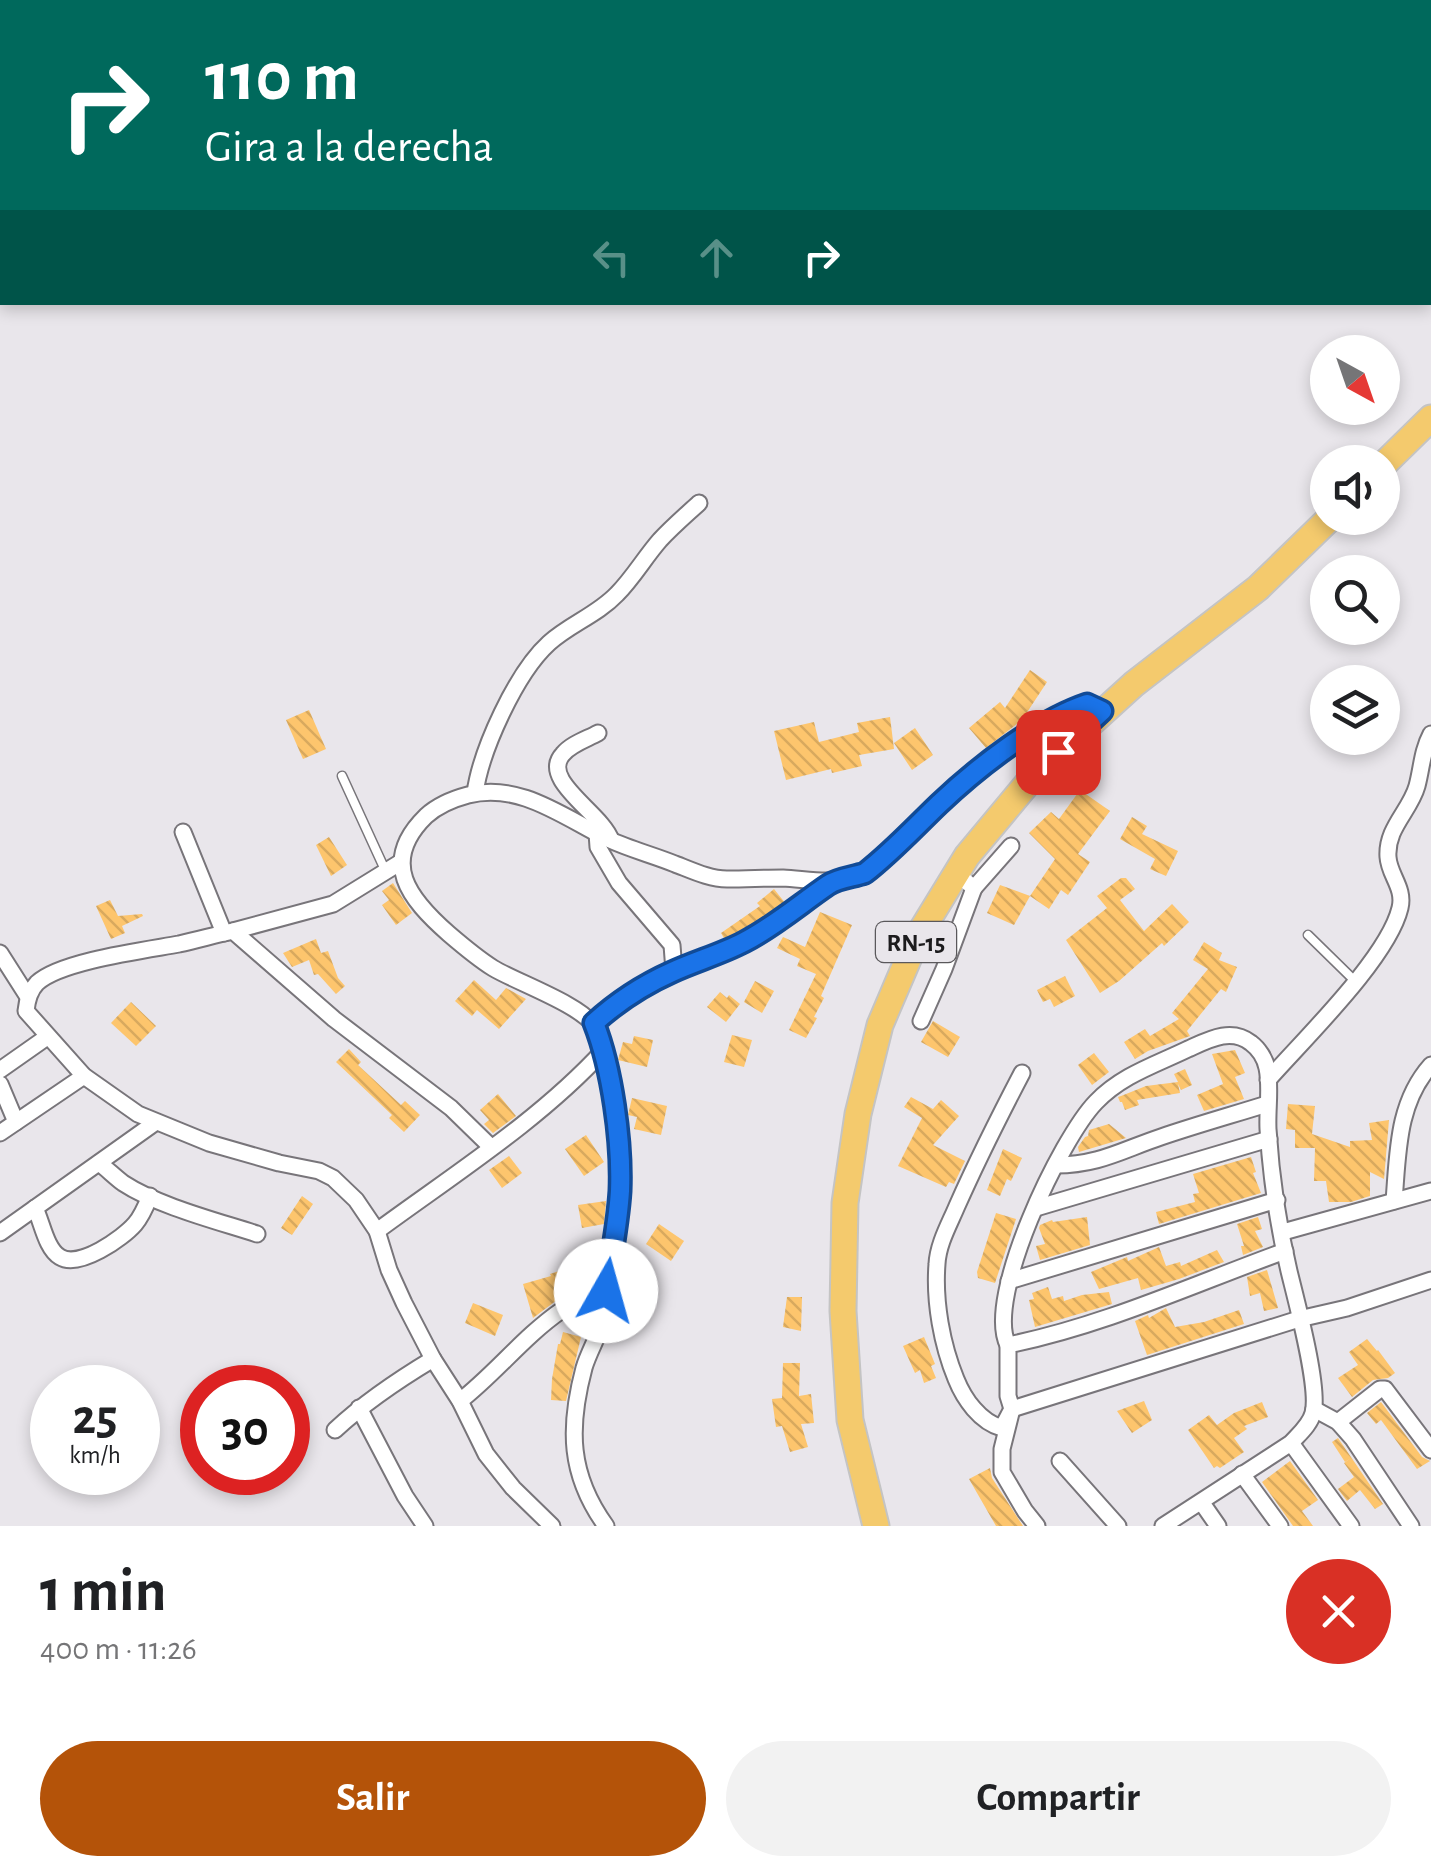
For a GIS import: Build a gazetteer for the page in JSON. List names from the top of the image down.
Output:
{
  "streets": {
    "main road": ["RN-15"]
  },
  "north": "bottom right",
  "page": {
    "turn": ["110 m", "Gira a la derecha"],
    "speed": "25 km/h",
    "limit": "30",
    "heading": ["1 min", "400 m · 11:26"],
    "buttons": ["Salir", "Compartir"]
  }
}
